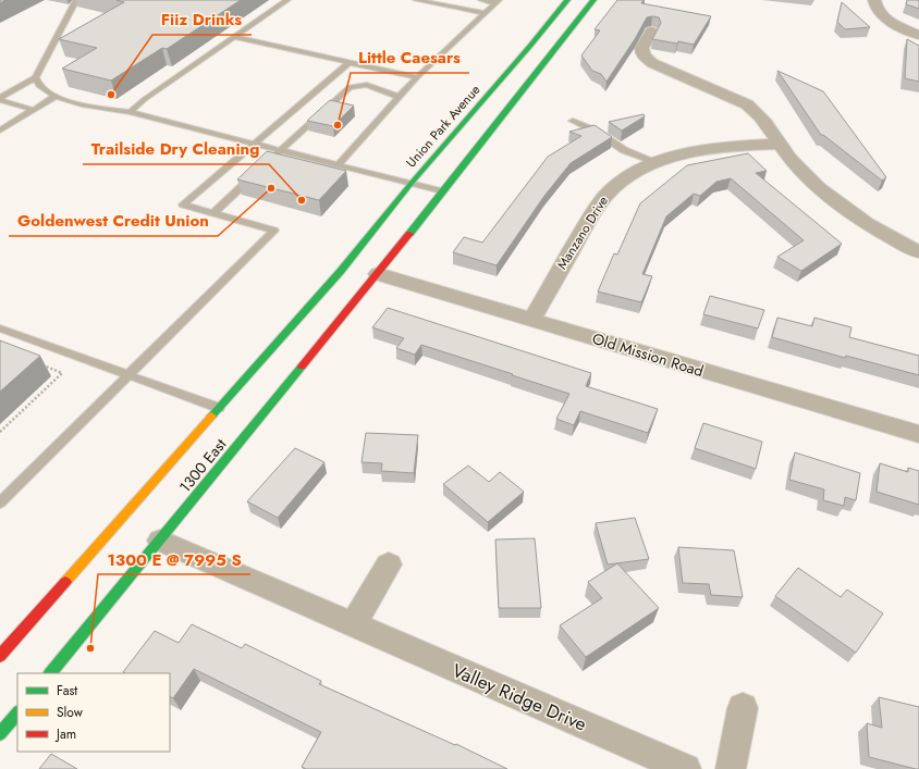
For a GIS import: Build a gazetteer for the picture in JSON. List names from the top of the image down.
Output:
{
  "streets": {
    "main road": ["Union Park Avenue", "1300 East"],
    "street": ["Manzano Drive", "Old Mission Road", "Valley Ridge Drive"]
  },
  "crossings": [
    ["Union Park Avenue", "1300 East"],
    ["Manzano Drive", "Old Mission Road"],
    ["Old Mission Road", "1300 East"],
    ["1300 East", "Valley Ridge Drive"]
  ],
  "places": [
    "Fiiz Drinks",
    "Little Caesars",
    "Goldenwest Credit Union",
    "Trailside Dry Cleaning",
    "1300 E @ 7995 S"
  ],
  "legend": ["Fast", "Slow", "Jam"]
}
